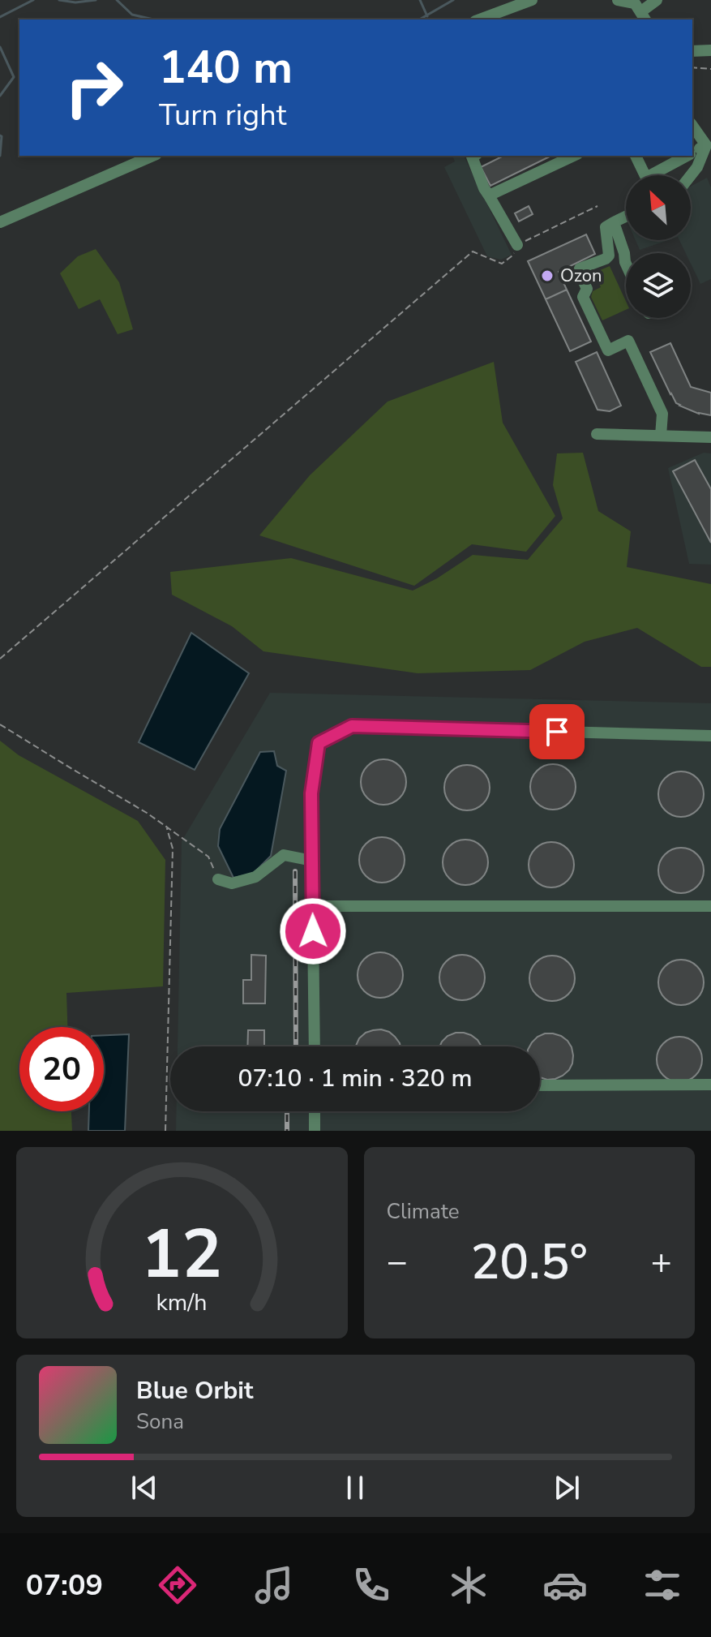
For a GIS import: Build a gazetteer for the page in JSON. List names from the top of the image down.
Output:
{
  "places": ["Ozon"],
  "north": "top left",
  "page": {
    "turn": ["140 m", "Turn right"],
    "limit": "20",
    "trip": "07:10 · 1 min · 320 m",
    "tile": "Climate",
    "heat": ["−", "20.5°", "+"],
    "song": ["Blue Orbit", "Sona"],
    "tabs": "07:09",
    "gauge": ["12", "km/h"]
  }
}
